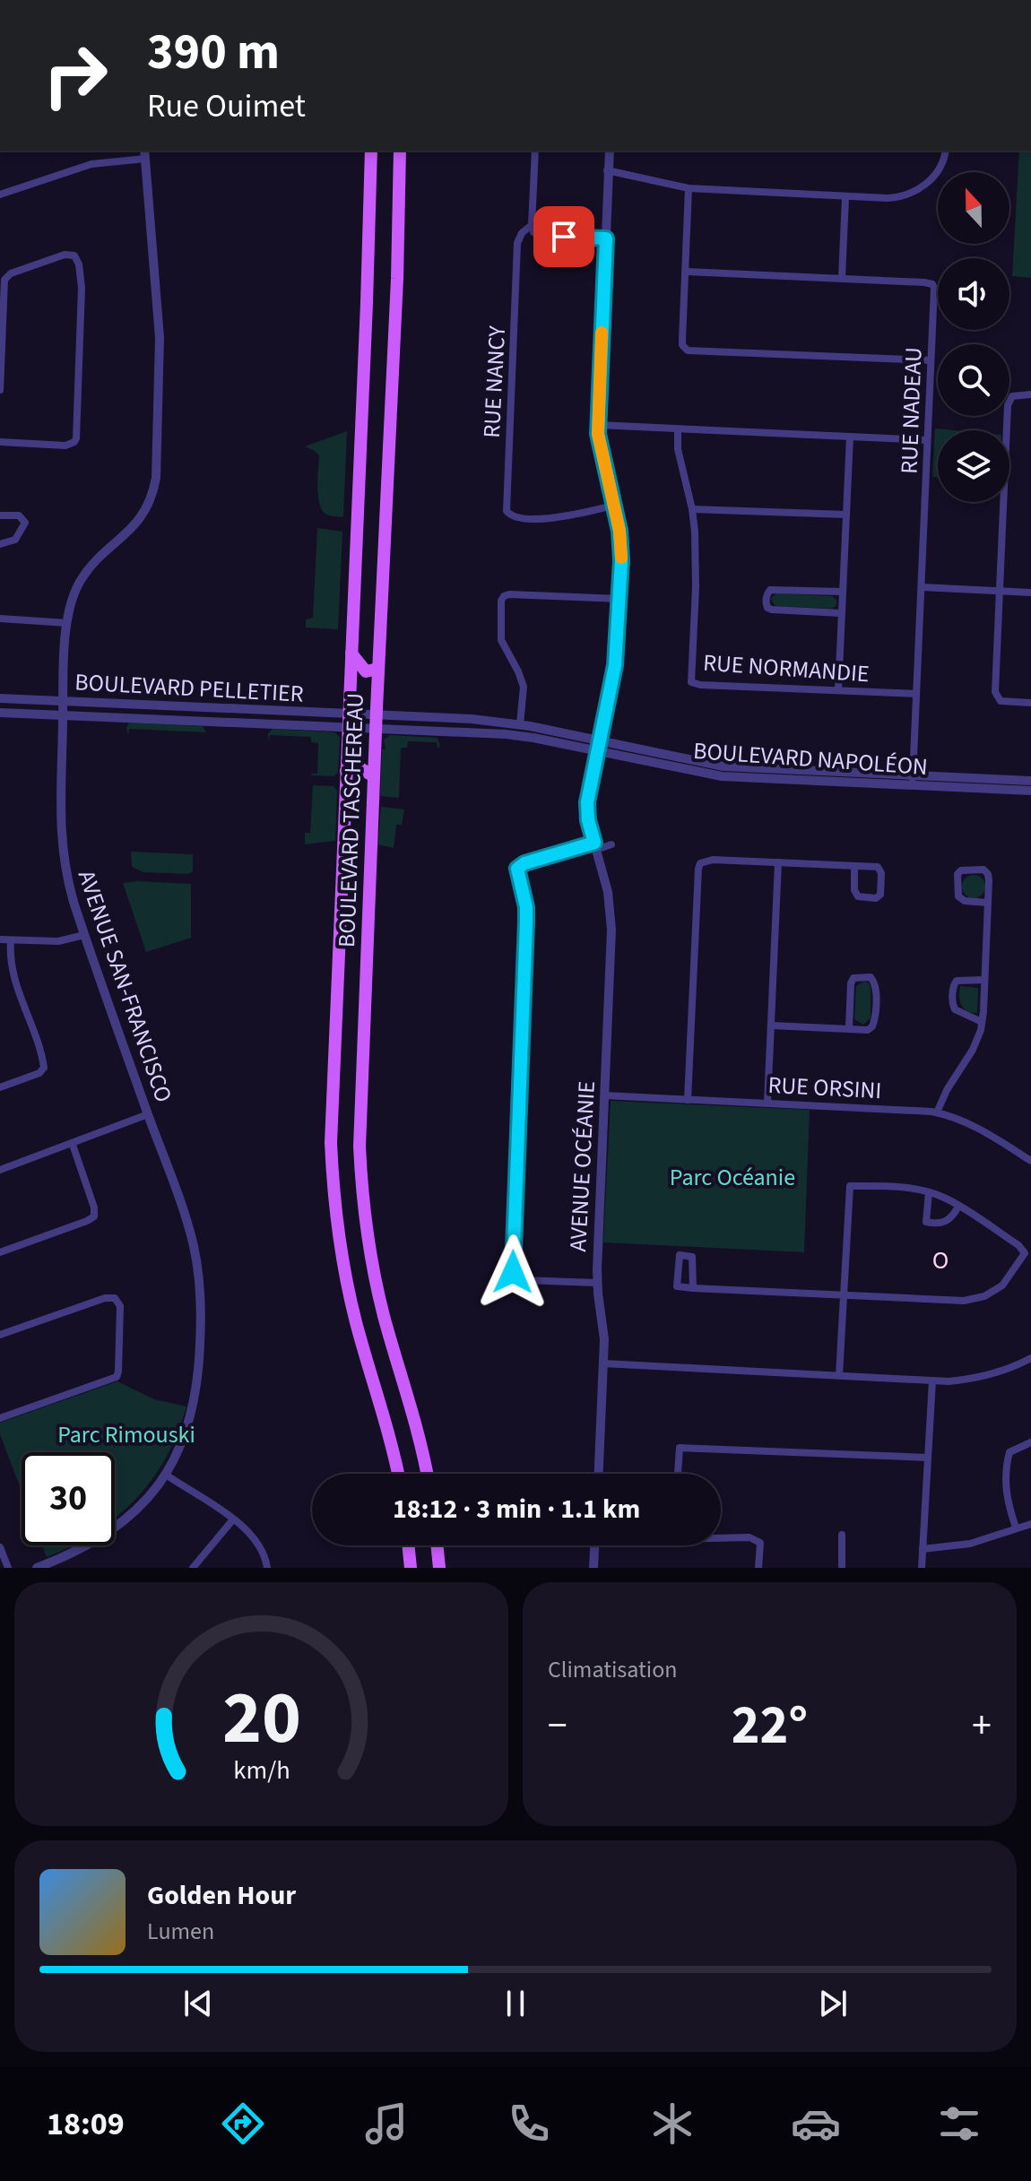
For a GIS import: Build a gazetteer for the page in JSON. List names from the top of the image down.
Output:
{
  "streets": {
    "main road": ["BOULEVARD TASCHEREAU"],
    "street": [
      "RUE NANCY",
      "RUE NADEAU",
      "RUE NORMANDIE",
      "BOULEVARD PELLETIER",
      "BOULEVARD NAPOLÉON",
      "AVENUE SAN-FRANCISCO",
      "RUE ORSINI",
      "AVENUE OCÉANIE"
    ]
  },
  "crossings": [
    ["RUE NANCY", "AVENUE OCÉANIE"],
    ["RUE NADEAU", "RUE NORMANDIE"],
    ["RUE NADEAU", "BOULEVARD NAPOLÉON"],
    ["BOULEVARD PELLETIER", "BOULEVARD NAPOLÉON"],
    ["BOULEVARD PELLETIER", "BOULEVARD TASCHEREAU"],
    ["BOULEVARD PELLETIER", "AVENUE SAN-FRANCISCO"],
    ["BOULEVARD NAPOLÉON", "BOULEVARD TASCHEREAU"],
    ["BOULEVARD NAPOLÉON", "AVENUE OCÉANIE"],
    ["RUE ORSINI", "AVENUE OCÉANIE"]
  ],
  "districts": ["O"],
  "parks": ["Parc Océanie", "Parc Rimouski"],
  "north": "top",
  "page": {
    "turn": ["390 m", "Rue Ouimet"],
    "limit": "30",
    "trip": "18:12 · 3 min · 1.1 km",
    "tile": "Climatisation",
    "heat": ["−", "22°", "+"],
    "song": ["Golden Hour", "Lumen"],
    "tabs": "18:09",
    "gauge": ["20", "km/h"]
  }
}
